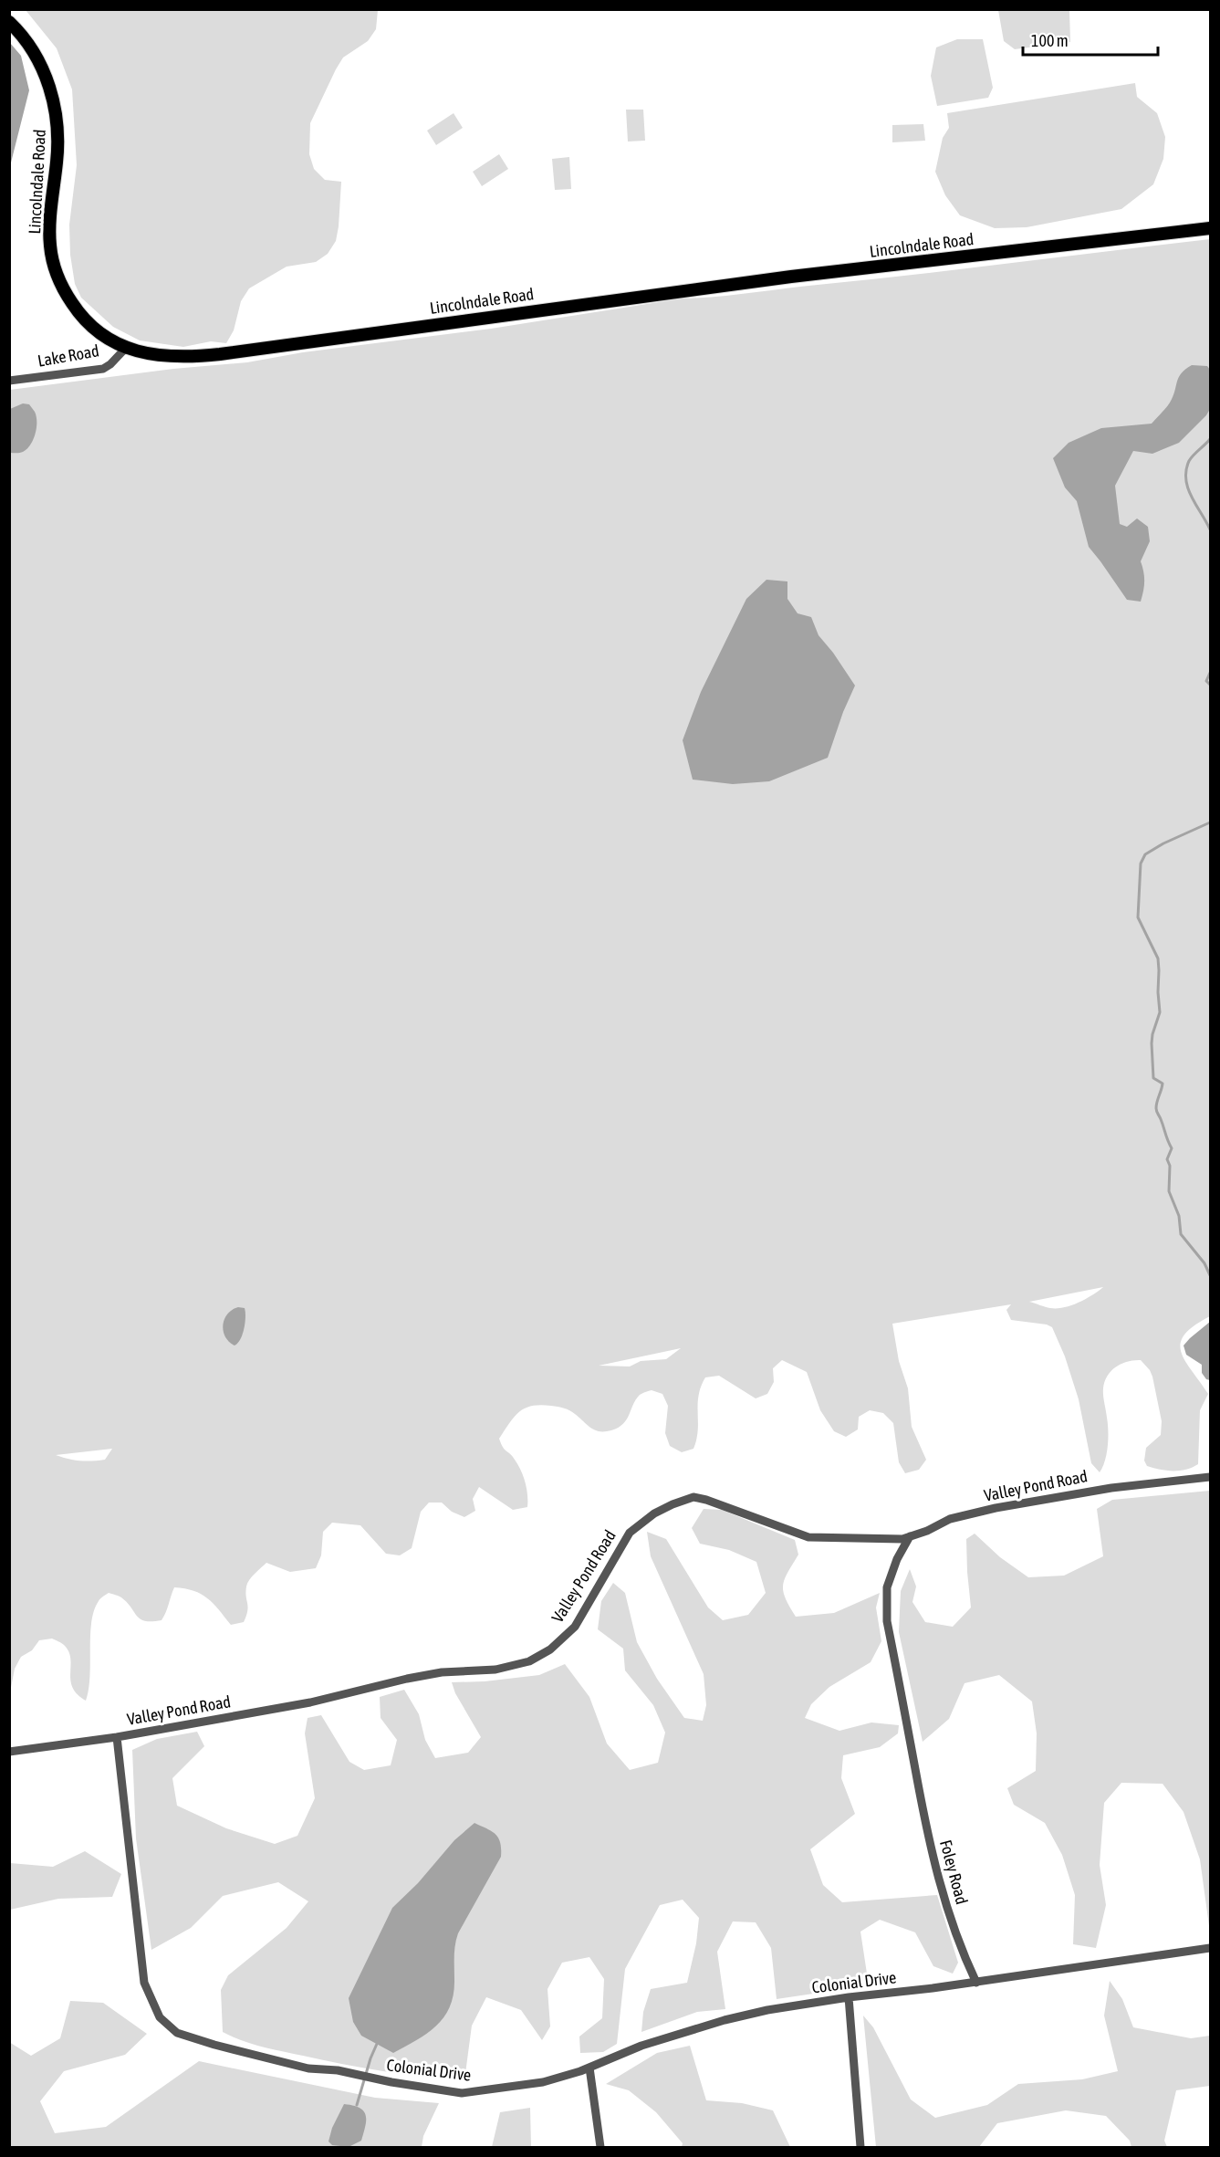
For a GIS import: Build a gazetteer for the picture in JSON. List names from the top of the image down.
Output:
{
  "streets": {
    "main road": ["Lincolndale Road"],
    "street": [
      "Lake Road",
      "Valley Pond Road",
      "Foley Road",
      "Colonial Drive"
    ]
  },
  "crossings": [
    ["Lincolndale Road", "Lake Road"],
    ["Valley Pond Road", "Foley Road"],
    ["Valley Pond Road", "Colonial Drive"],
    ["Foley Road", "Colonial Drive"]
  ],
  "scale_bar": "100 m"
}
